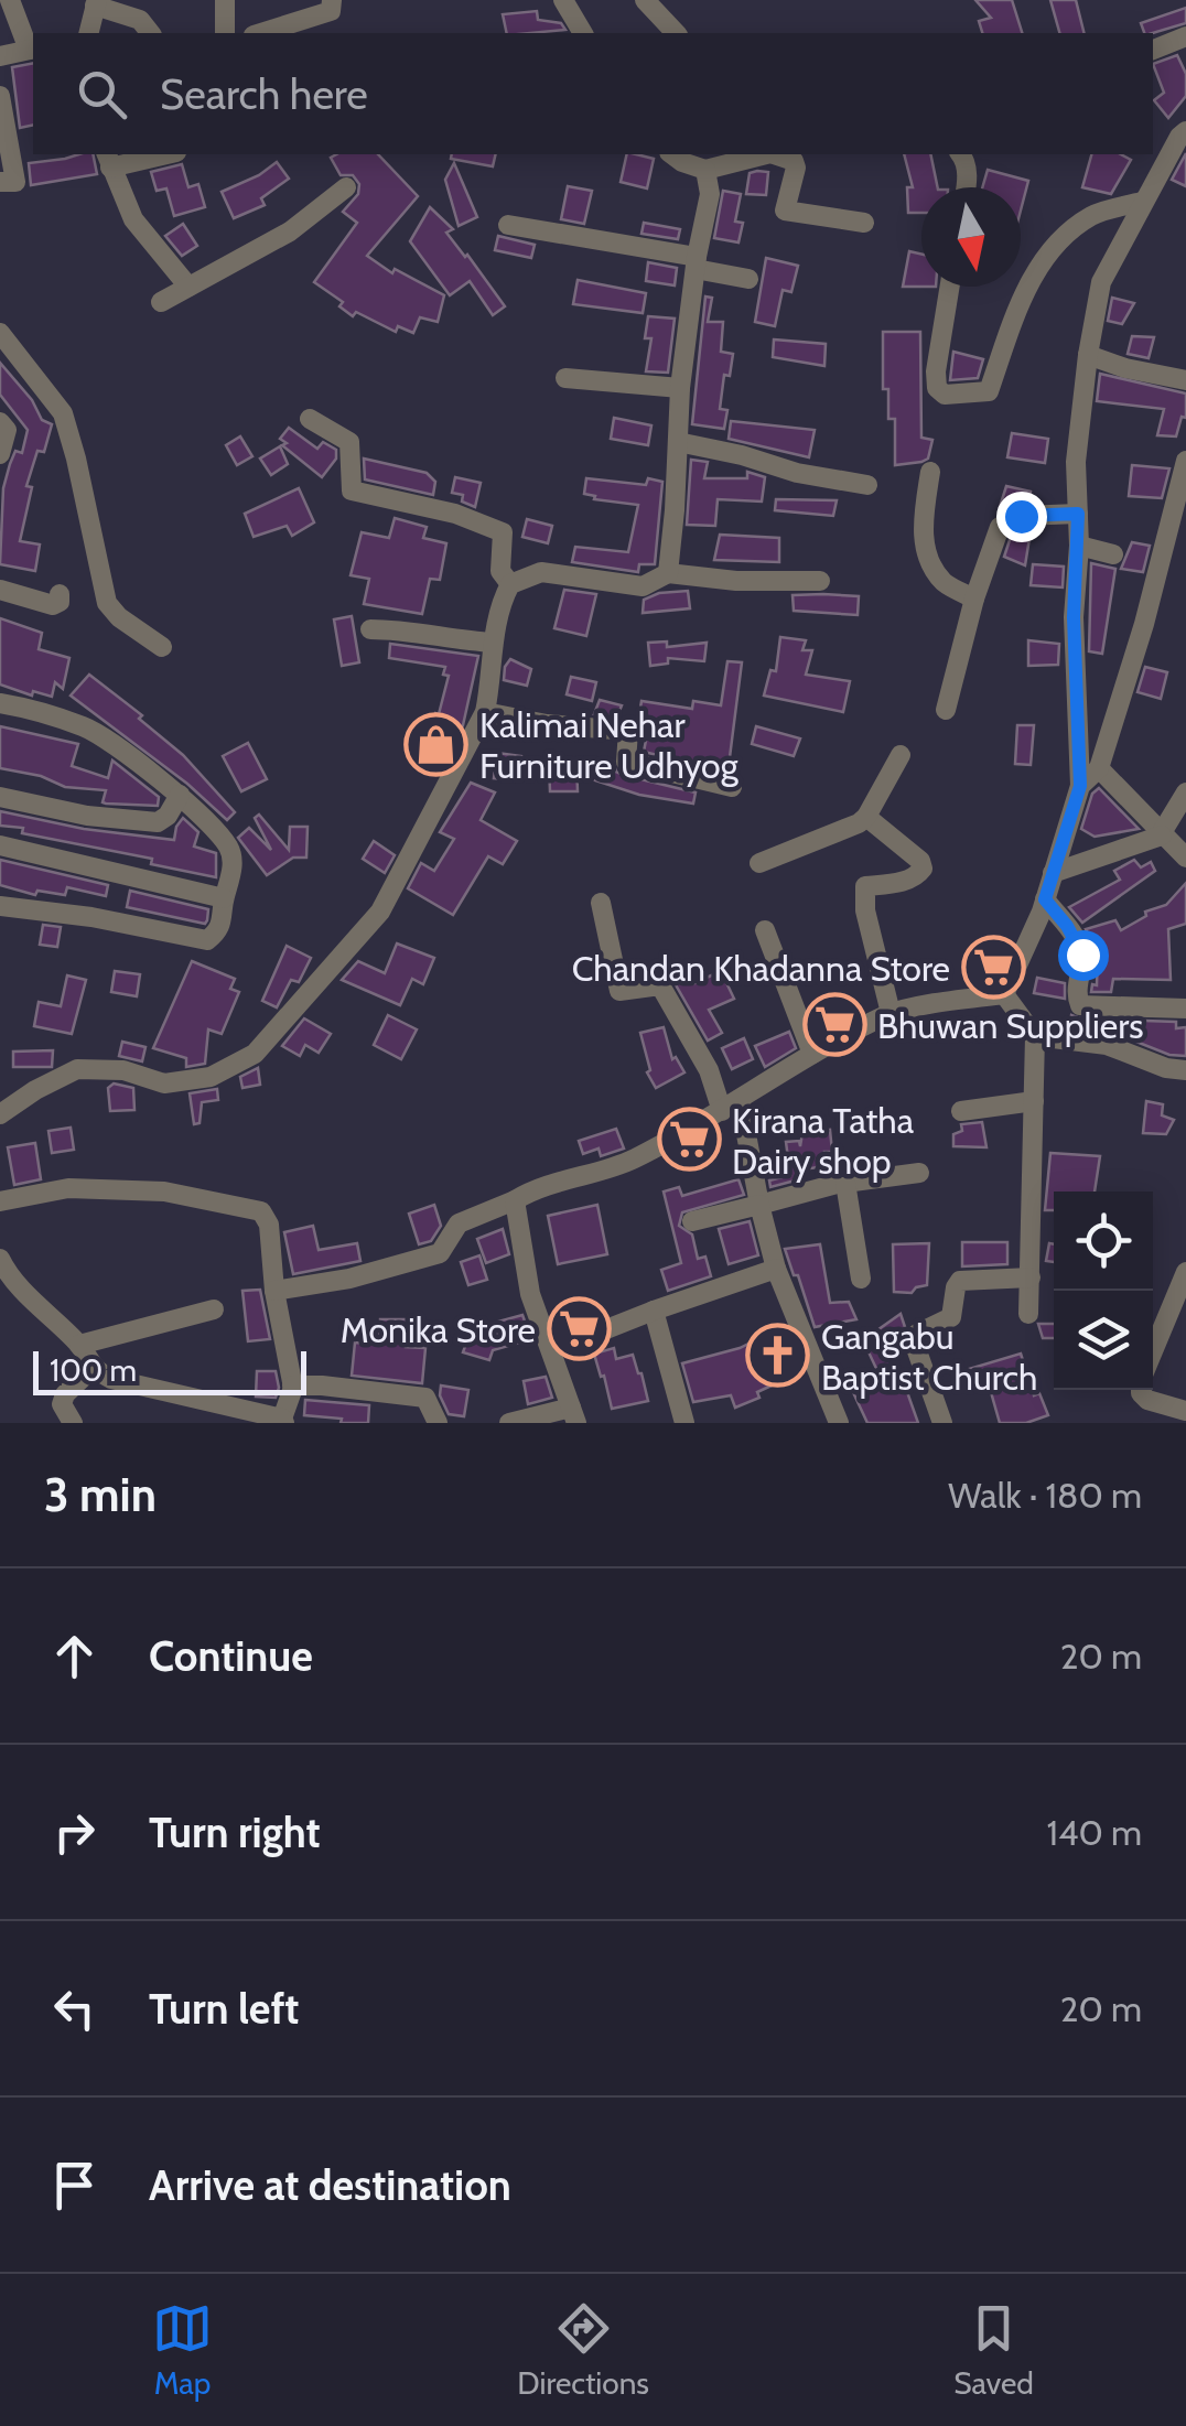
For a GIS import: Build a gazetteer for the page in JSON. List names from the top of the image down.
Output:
{
  "places": {
    "shop": ["Kalimai Nehar Furniture Udhyog"],
    "supermarket": [
      "Chandan Khadanna Store",
      "Bhuwan Suppliers",
      "Kirana Tatha Dairy shop",
      "Monika Store"
    ],
    "church": ["Gangabu Baptist Church"]
  },
  "scale_bar": "100 m",
  "north": "bottom",
  "page": {
    "search": "Search here",
    "scale": "100 m",
    "heading": ["3 min", "Walk · 180 m"],
    "list": [
      ["Continue", "20 m"],
      ["Turn right", "140 m"],
      ["Turn left", "20 m"],
      "Arrive at destination"
    ],
    "nav": ["Map", "Directions", "Saved"]
  }
}
